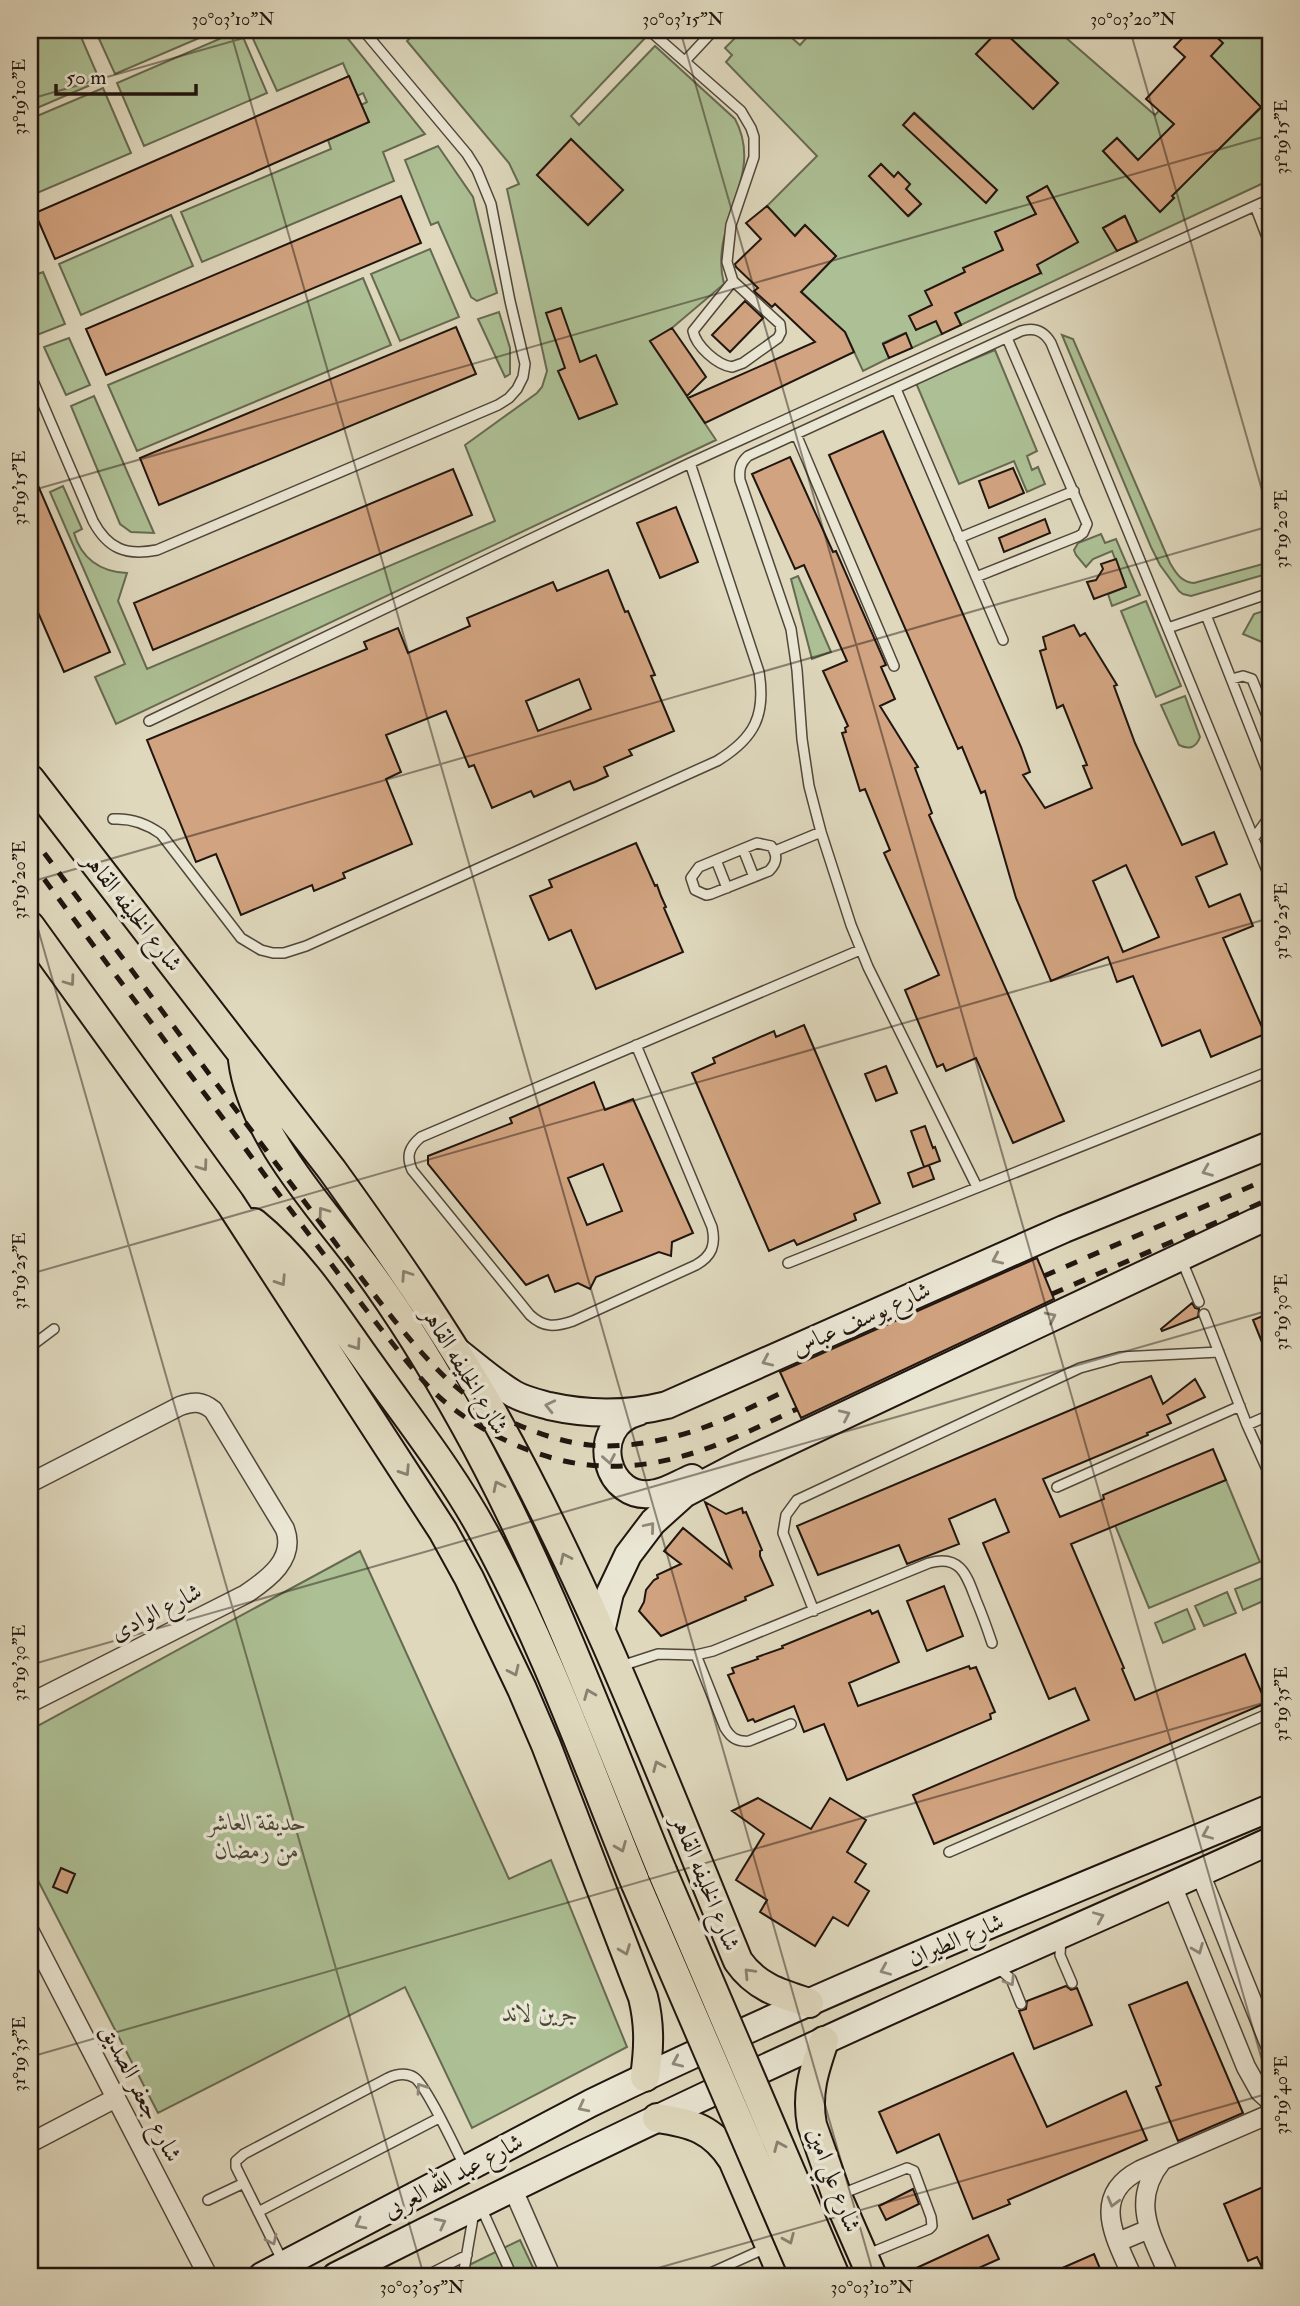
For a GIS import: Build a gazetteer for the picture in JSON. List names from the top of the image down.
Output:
{
  "streets": {
    "main road": [
      "شارع الخليفه القاهر",
      "شارع يوسف عباس",
      "شارع الطيران",
      "شارع عبد الله العربى",
      "شارع علي امين"
    ],
    "street": ["شارع الوادى", "شارع جعفر الصديق"]
  },
  "crossings": [
    ["شارع الخليفه القاهر", "شارع يوسف عباس"],
    ["شارع الخليفه القاهر", "شارع الطيران"],
    ["شارع الطيران", "شارع عبد الله العربى"],
    ["شارع الطيران", "شارع علي امين"]
  ],
  "parks": ["حديقة العاشر من رمضان", "جرين لاند"],
  "scale_bar": "50 m",
  "coordinates": [
    "30°03'10\"N",
    "30°03'15\"N",
    "30°03'20\"N",
    "31°19'10\"E",
    "31°19'15\"E",
    "31°19'20\"E",
    "31°19'25\"E",
    "31°19'30\"E",
    "31°19'35\"E",
    "31°19'40\"E",
    "30°03'05\"N"
  ]
}
